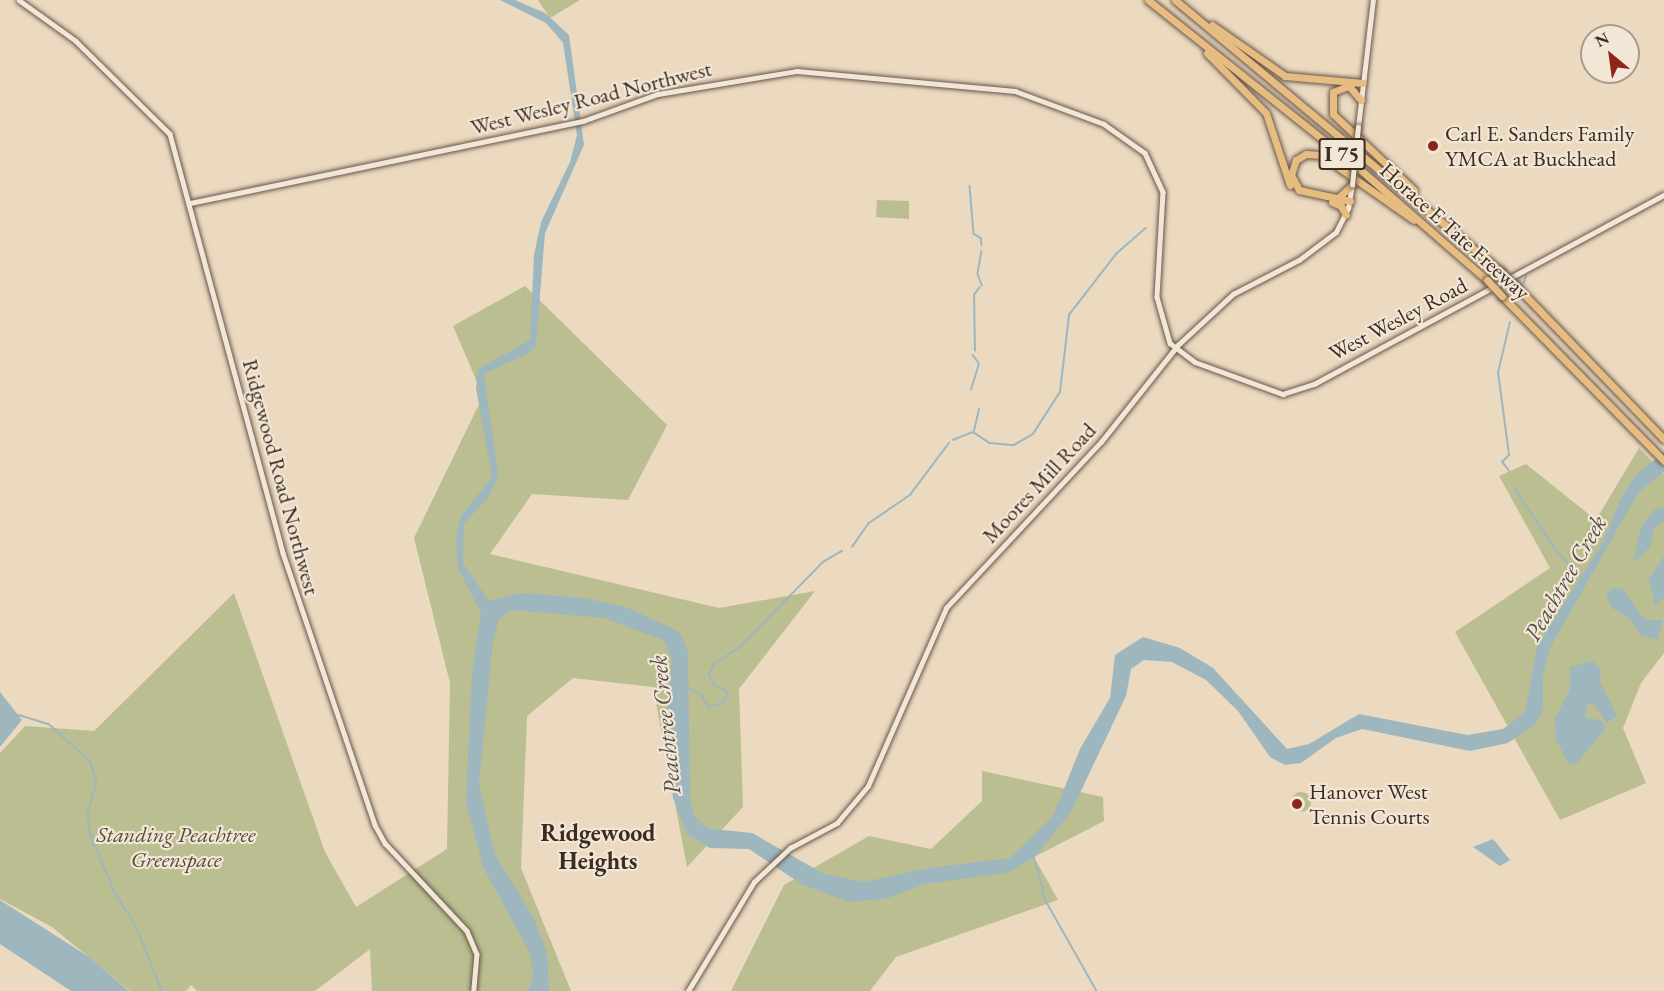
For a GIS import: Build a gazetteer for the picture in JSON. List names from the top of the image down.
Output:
{
  "streets": {
    "highway": ["I 75", "Horace E Tate Freeway"],
    "street": [
      "West Wesley Road Northwest",
      "West Wesley Road",
      "Ridgewood Road Northwest",
      "Moores Mill Road"
    ]
  },
  "crossings": [
    ["West Wesley Road Northwest", "West Wesley Road"],
    ["West Wesley Road Northwest", "Ridgewood Road Northwest"],
    ["West Wesley Road Northwest", "Moores Mill Road"],
    ["West Wesley Road", "Moores Mill Road"]
  ],
  "districts": ["Ridgewood Heights"],
  "water": ["Peachtree Creek"],
  "parks": ["Standing Peachtree Greenspace"],
  "places": ["Carl E. Sanders Family YMCA at Buckhead", "Hanover West Tennis Courts"],
  "north": "top left"
}
